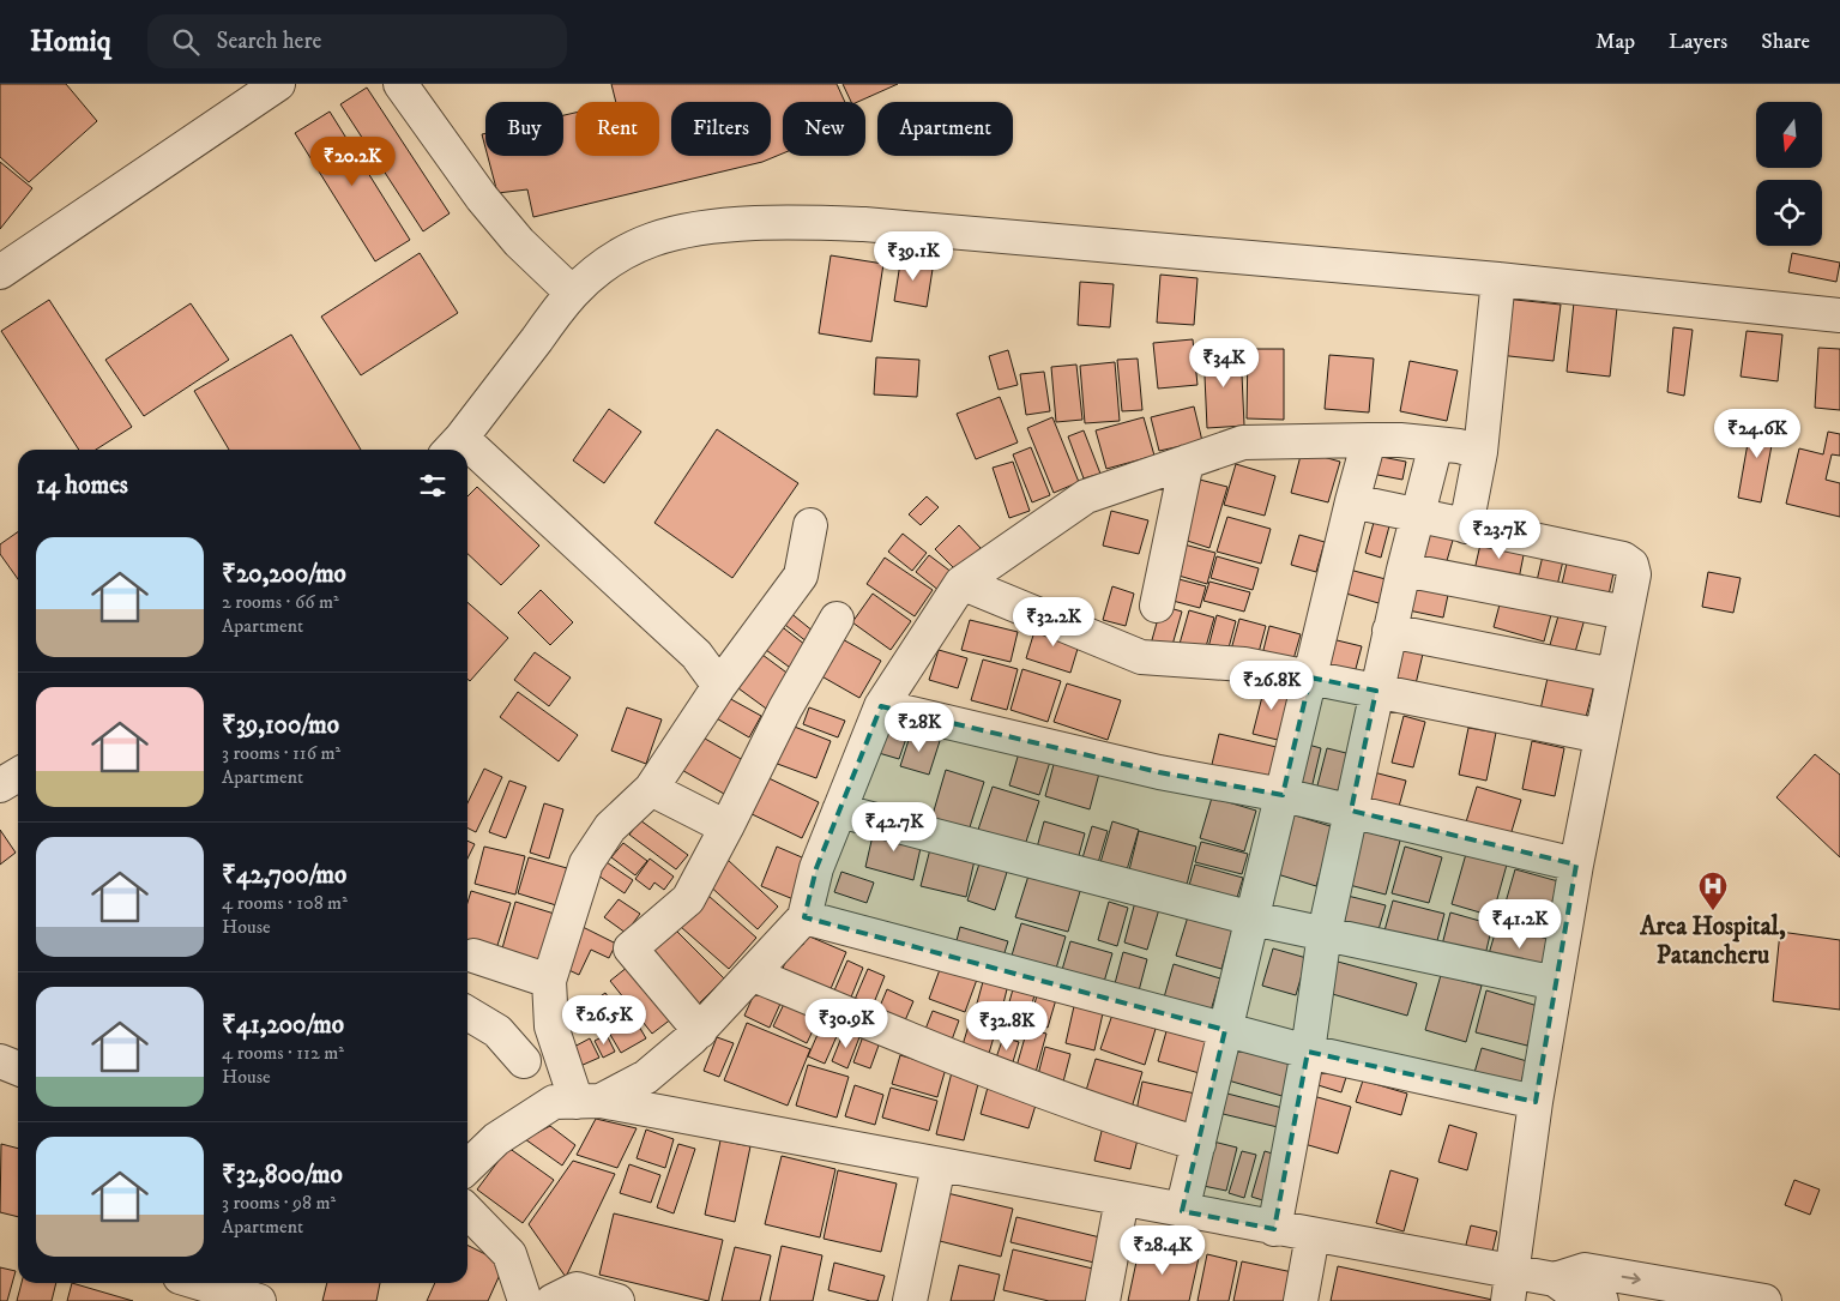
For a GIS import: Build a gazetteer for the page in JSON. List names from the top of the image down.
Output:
{
  "places": {
    "hospital": ["Area Hospital, Patancheru"]
  },
  "north": "bottom",
  "page": {
    "header": "Homiq",
    "search": "Search here",
    "nav": ["Map", "Layers", "Share"],
    "chip": [
      "Buy",
      "Rent",
      "Filters",
      "New",
      "Apartment"
    ],
    "price": [
      "₹20.2K",
      "₹39.1K",
      "₹34K",
      "₹24.6K",
      "₹23.7K",
      "₹32.2K",
      "₹26.8K",
      "₹28K",
      "₹42.7K",
      "₹41.2K",
      "₹26.5K",
      "₹30.9K",
      "₹32.8K",
      "₹28.4K"
    ],
    "heading": "14 homes",
    "list": [
      {
        "name": "₹20,200/mo",
        "note": "2 rooms · 66 m² · Apartment"
      },
      {
        "name": "₹39,100/mo",
        "note": "3 rooms · 116 m² · Apartment"
      },
      {
        "name": "₹42,700/mo",
        "note": "4 rooms · 108 m² · House"
      },
      {
        "name": "₹41,200/mo",
        "note": "4 rooms · 112 m² · House"
      },
      {
        "name": "₹32,800/mo",
        "note": "3 rooms · 98 m² · Apartment"
      }
    ]
  }
}
